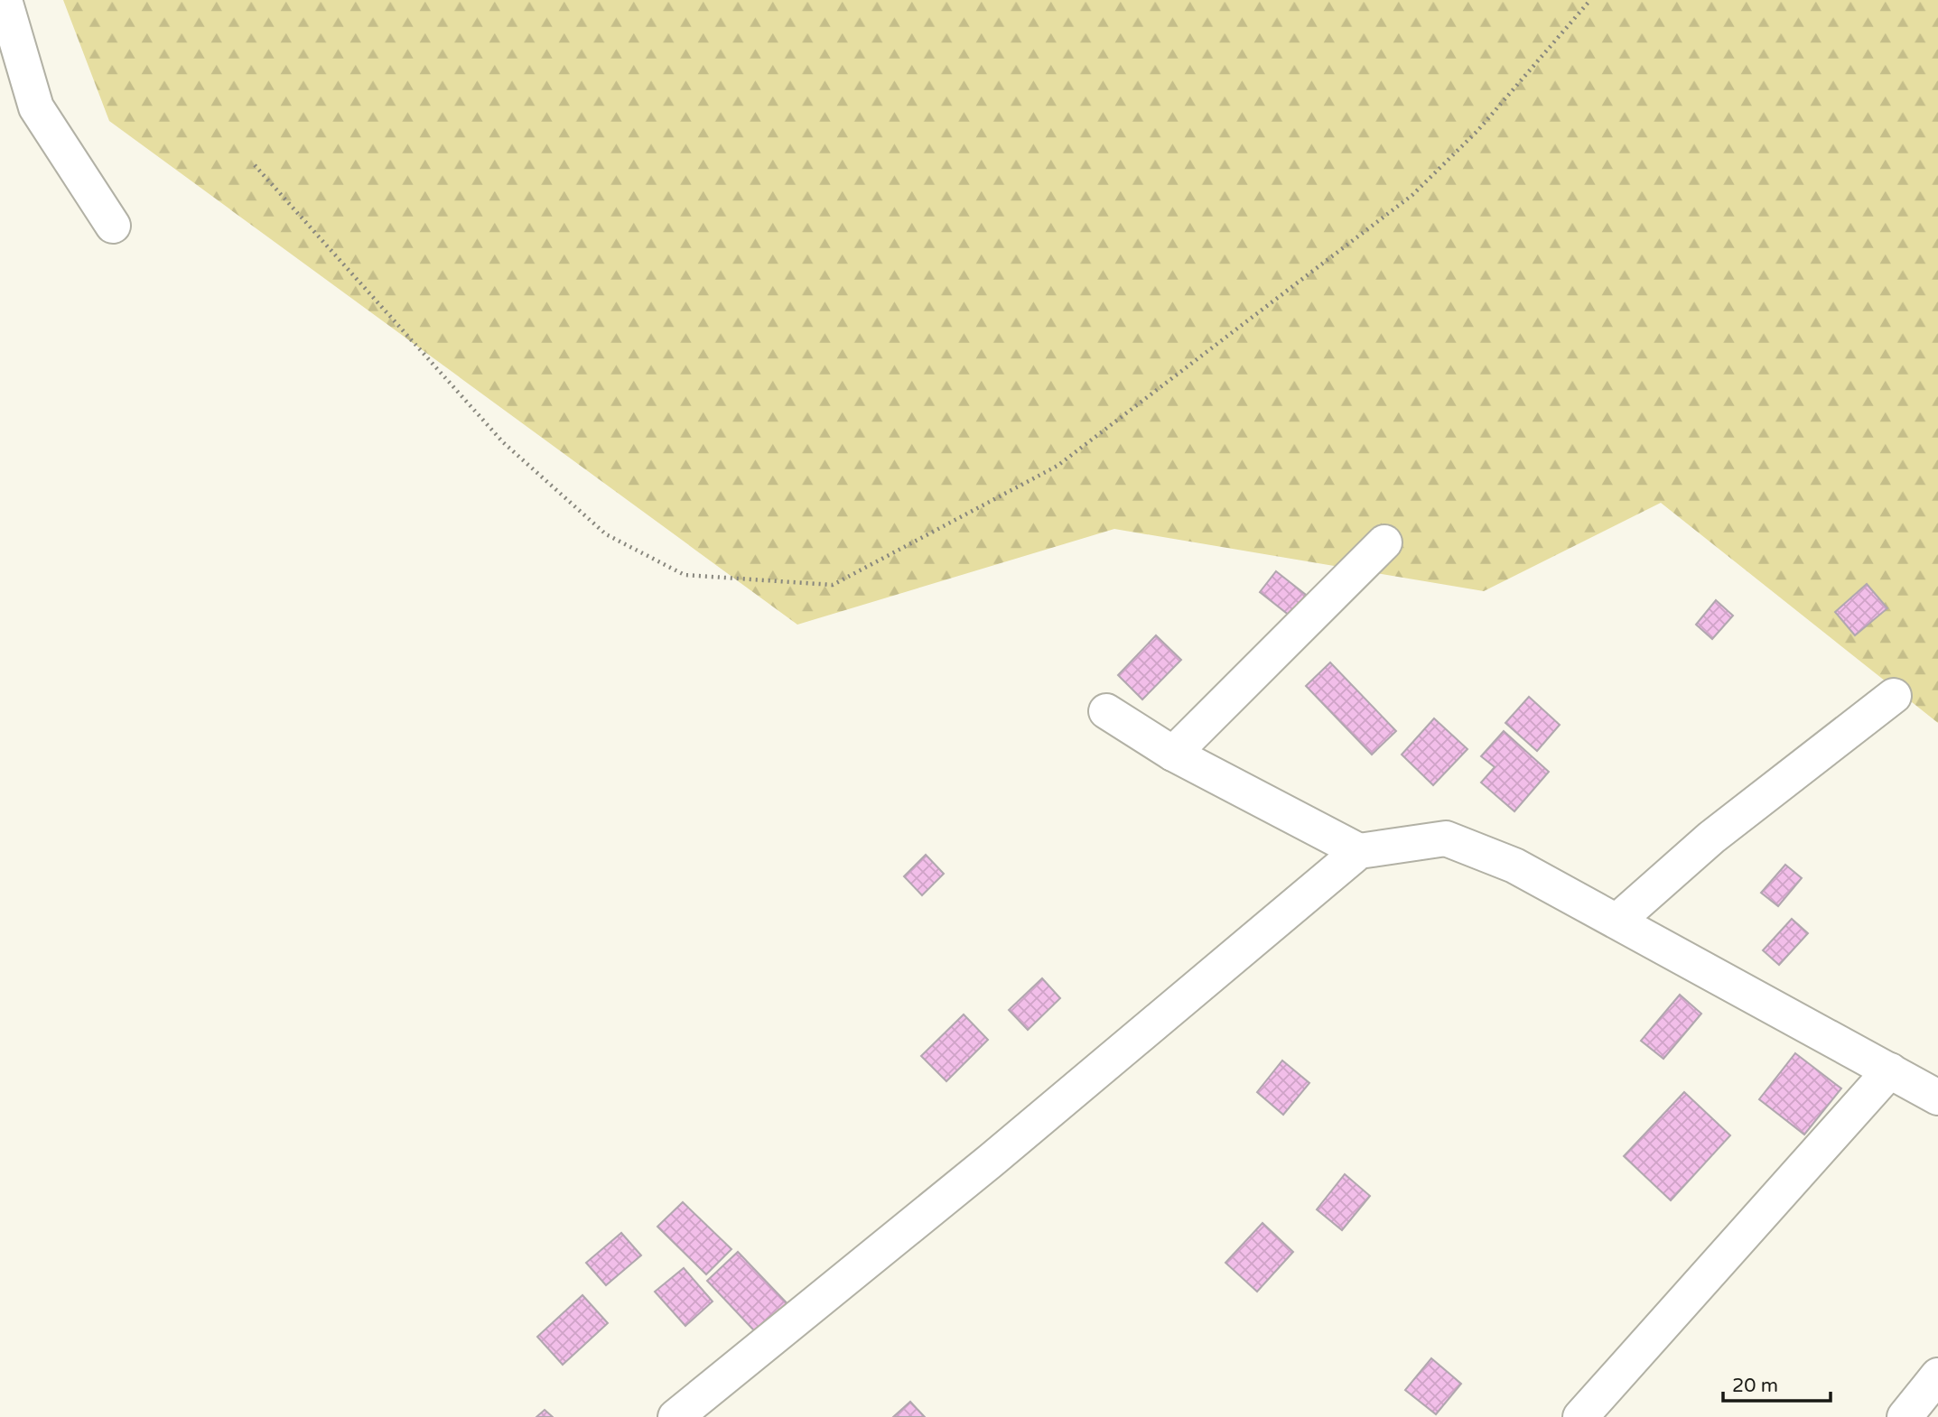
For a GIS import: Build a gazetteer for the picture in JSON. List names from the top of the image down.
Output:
{
  "scale_bar": "20 m"
}
